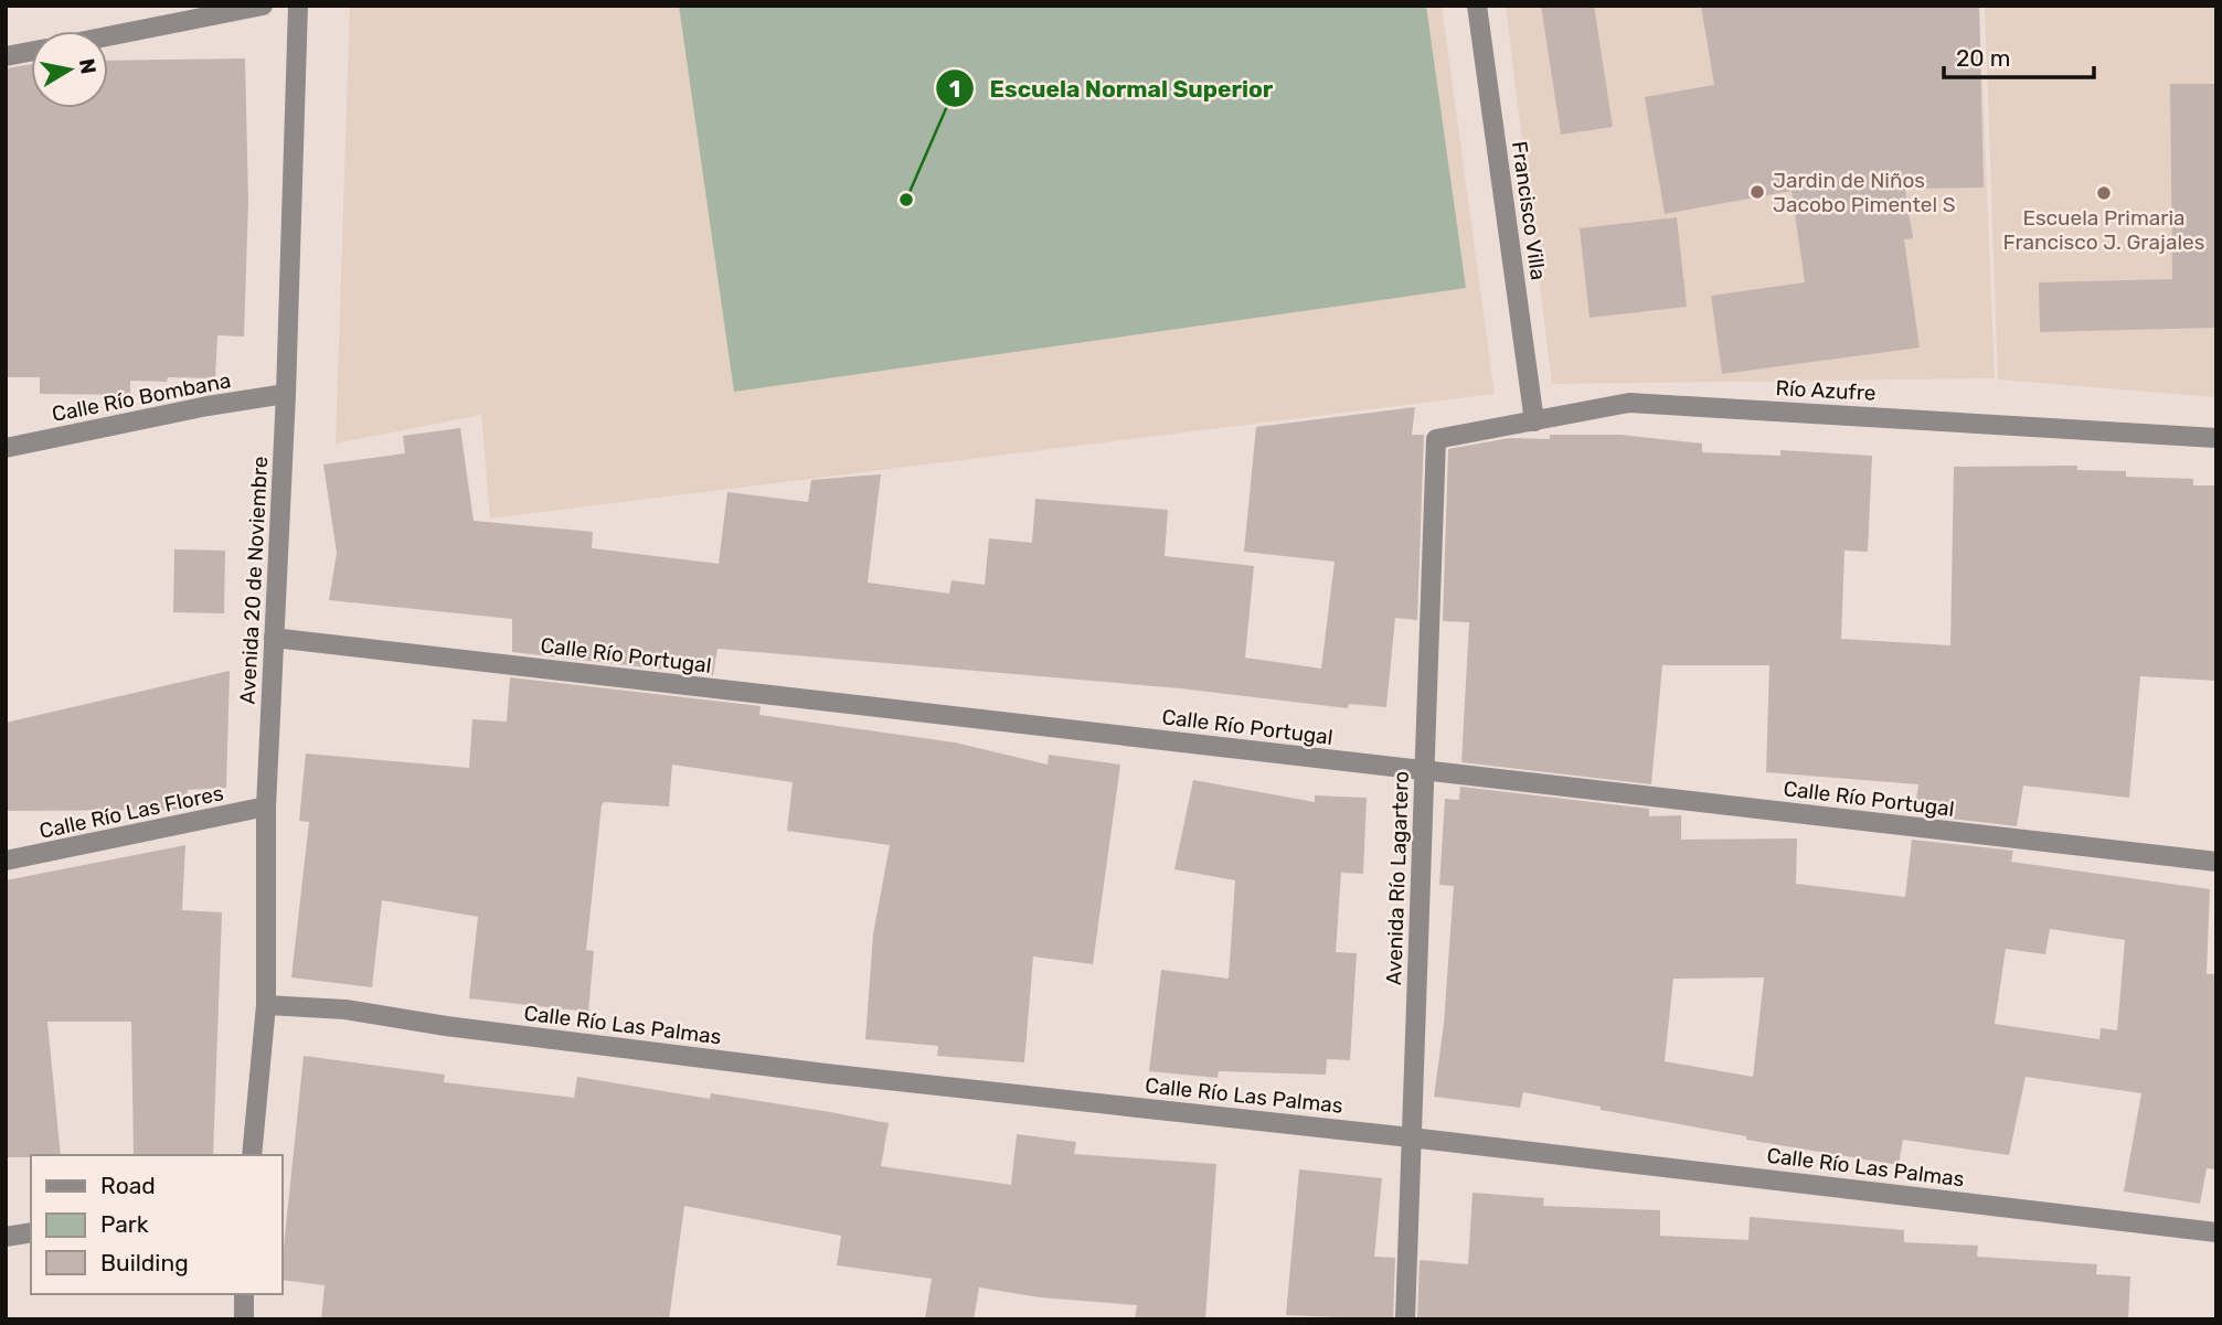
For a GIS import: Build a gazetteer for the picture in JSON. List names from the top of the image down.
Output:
{
  "streets": {
    "street": [
      "Francisco Villa",
      "Río Azufre",
      "Calle Río Bombana",
      "Avenida 20 de Noviembre",
      "Calle Río Portugal",
      "Calle Río Las Flores",
      "Avenida Río Lagartero",
      "Calle Río Las Palmas"
    ]
  },
  "crossings": [
    ["Francisco Villa", "Río Azufre"],
    ["Río Azufre", "Avenida Río Lagartero"],
    ["Calle Río Bombana", "Avenida 20 de Noviembre"],
    ["Avenida 20 de Noviembre", "Calle Río Portugal"],
    ["Avenida 20 de Noviembre", "Calle Río Las Flores"],
    ["Avenida 20 de Noviembre", "Calle Río Las Palmas"],
    ["Calle Río Portugal", "Avenida Río Lagartero"],
    ["Avenida Río Lagartero", "Calle Río Las Palmas"]
  ],
  "places": ["Jardin de Niños Jacobo Pimentel S", "Escuela Primaria Francisco J. Grajales", "Escuela Normal Superior"],
  "legend": ["Road", "Park", "Building"],
  "scale_bar": "20 m",
  "north": "right"
}
